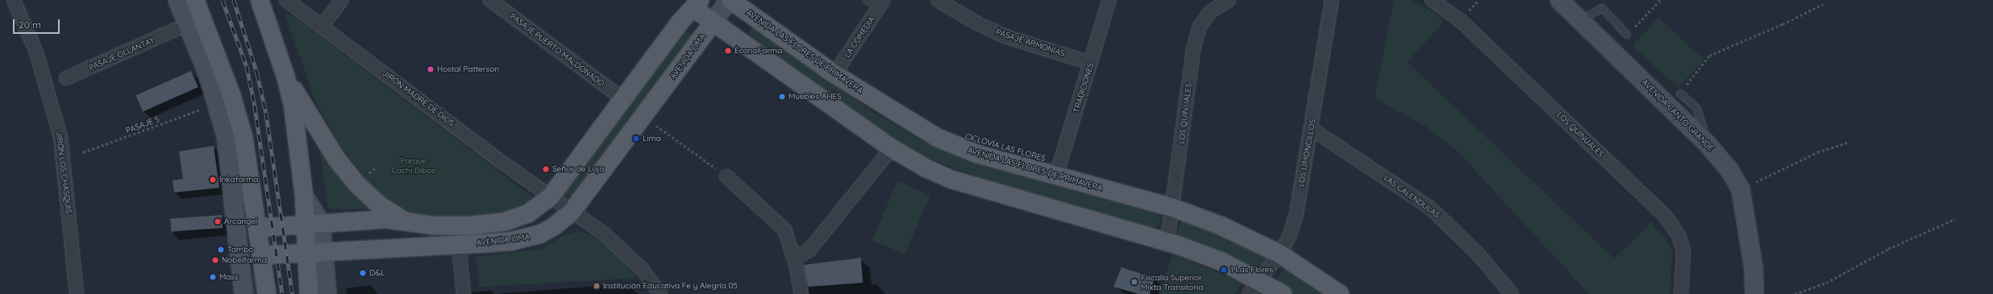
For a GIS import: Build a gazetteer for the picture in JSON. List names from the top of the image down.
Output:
{
  "streets": {
    "main road": ["AVENIDA LAS FLORES DE PRIMAVERA", "AVENIDA LIMA", "AVENIDA CANTO GRANDE"],
    "street": [
      "LA COMEDIA",
      "PASAJE ARMONÍAS",
      "PASAJE PUERTO MALDONADO",
      "PASAJE OLLANTAY",
      "TRADICIONES",
      "JIRÓN MADRE DE DIOS",
      "LOS QUINUALES",
      "LOS LIMONCILLOS",
      "JIRÓN LOS CHASQUIS",
      "LAS CALENDULAS"
    ],
    "path": ["PASAJE 5"]
  },
  "crossings": [
    ["LA COMEDIA", "AVENIDA LAS FLORES DE PRIMAVERA"],
    ["PASAJE ARMONÍAS", "TRADICIONES"],
    ["AVENIDA LAS FLORES DE PRIMAVERA", "AVENIDA LIMA"],
    ["AVENIDA LAS FLORES DE PRIMAVERA", "TRADICIONES"],
    ["AVENIDA LAS FLORES DE PRIMAVERA", "LOS QUINUALES"],
    ["AVENIDA LAS FLORES DE PRIMAVERA", "LOS LIMONCILLOS"],
    ["AVENIDA LIMA", "JIRÓN MADRE DE DIOS"],
    ["LOS LIMONCILLOS", "LAS CALENDULAS"]
  ],
  "parks": ["Parque Cachi Dibos"],
  "places": [
    "EconoFarma",
    "Hostal Patterson",
    "Muebles AHES",
    "Lima",
    "Señor de Loja",
    "Inkafarma",
    "Arcangel",
    "Tambo",
    "Nobelfarma",
    "1 Las Flores",
    "D&L",
    "Mass",
    "Fiscalía Superior Mixta Transitoria",
    "Institución Educativa Fe y Alegría 05"
  ],
  "scale_bar": "20 m"
}
